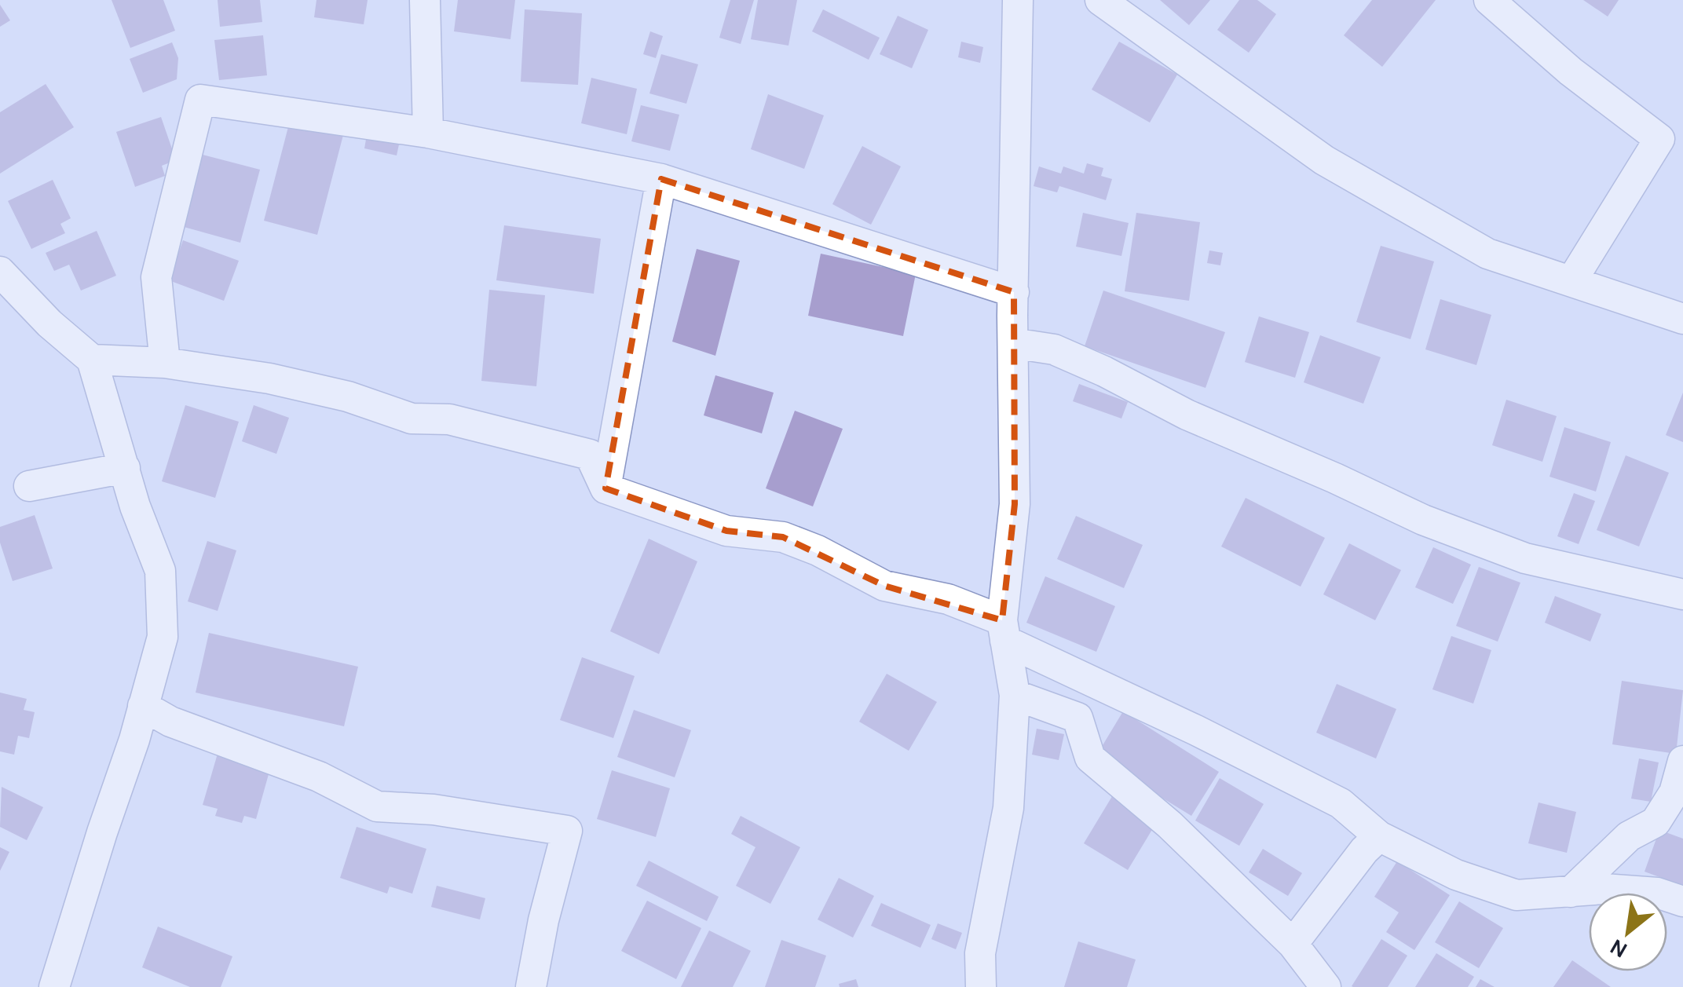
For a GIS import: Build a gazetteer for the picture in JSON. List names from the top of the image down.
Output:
{
  "north": "bottom left"
}
